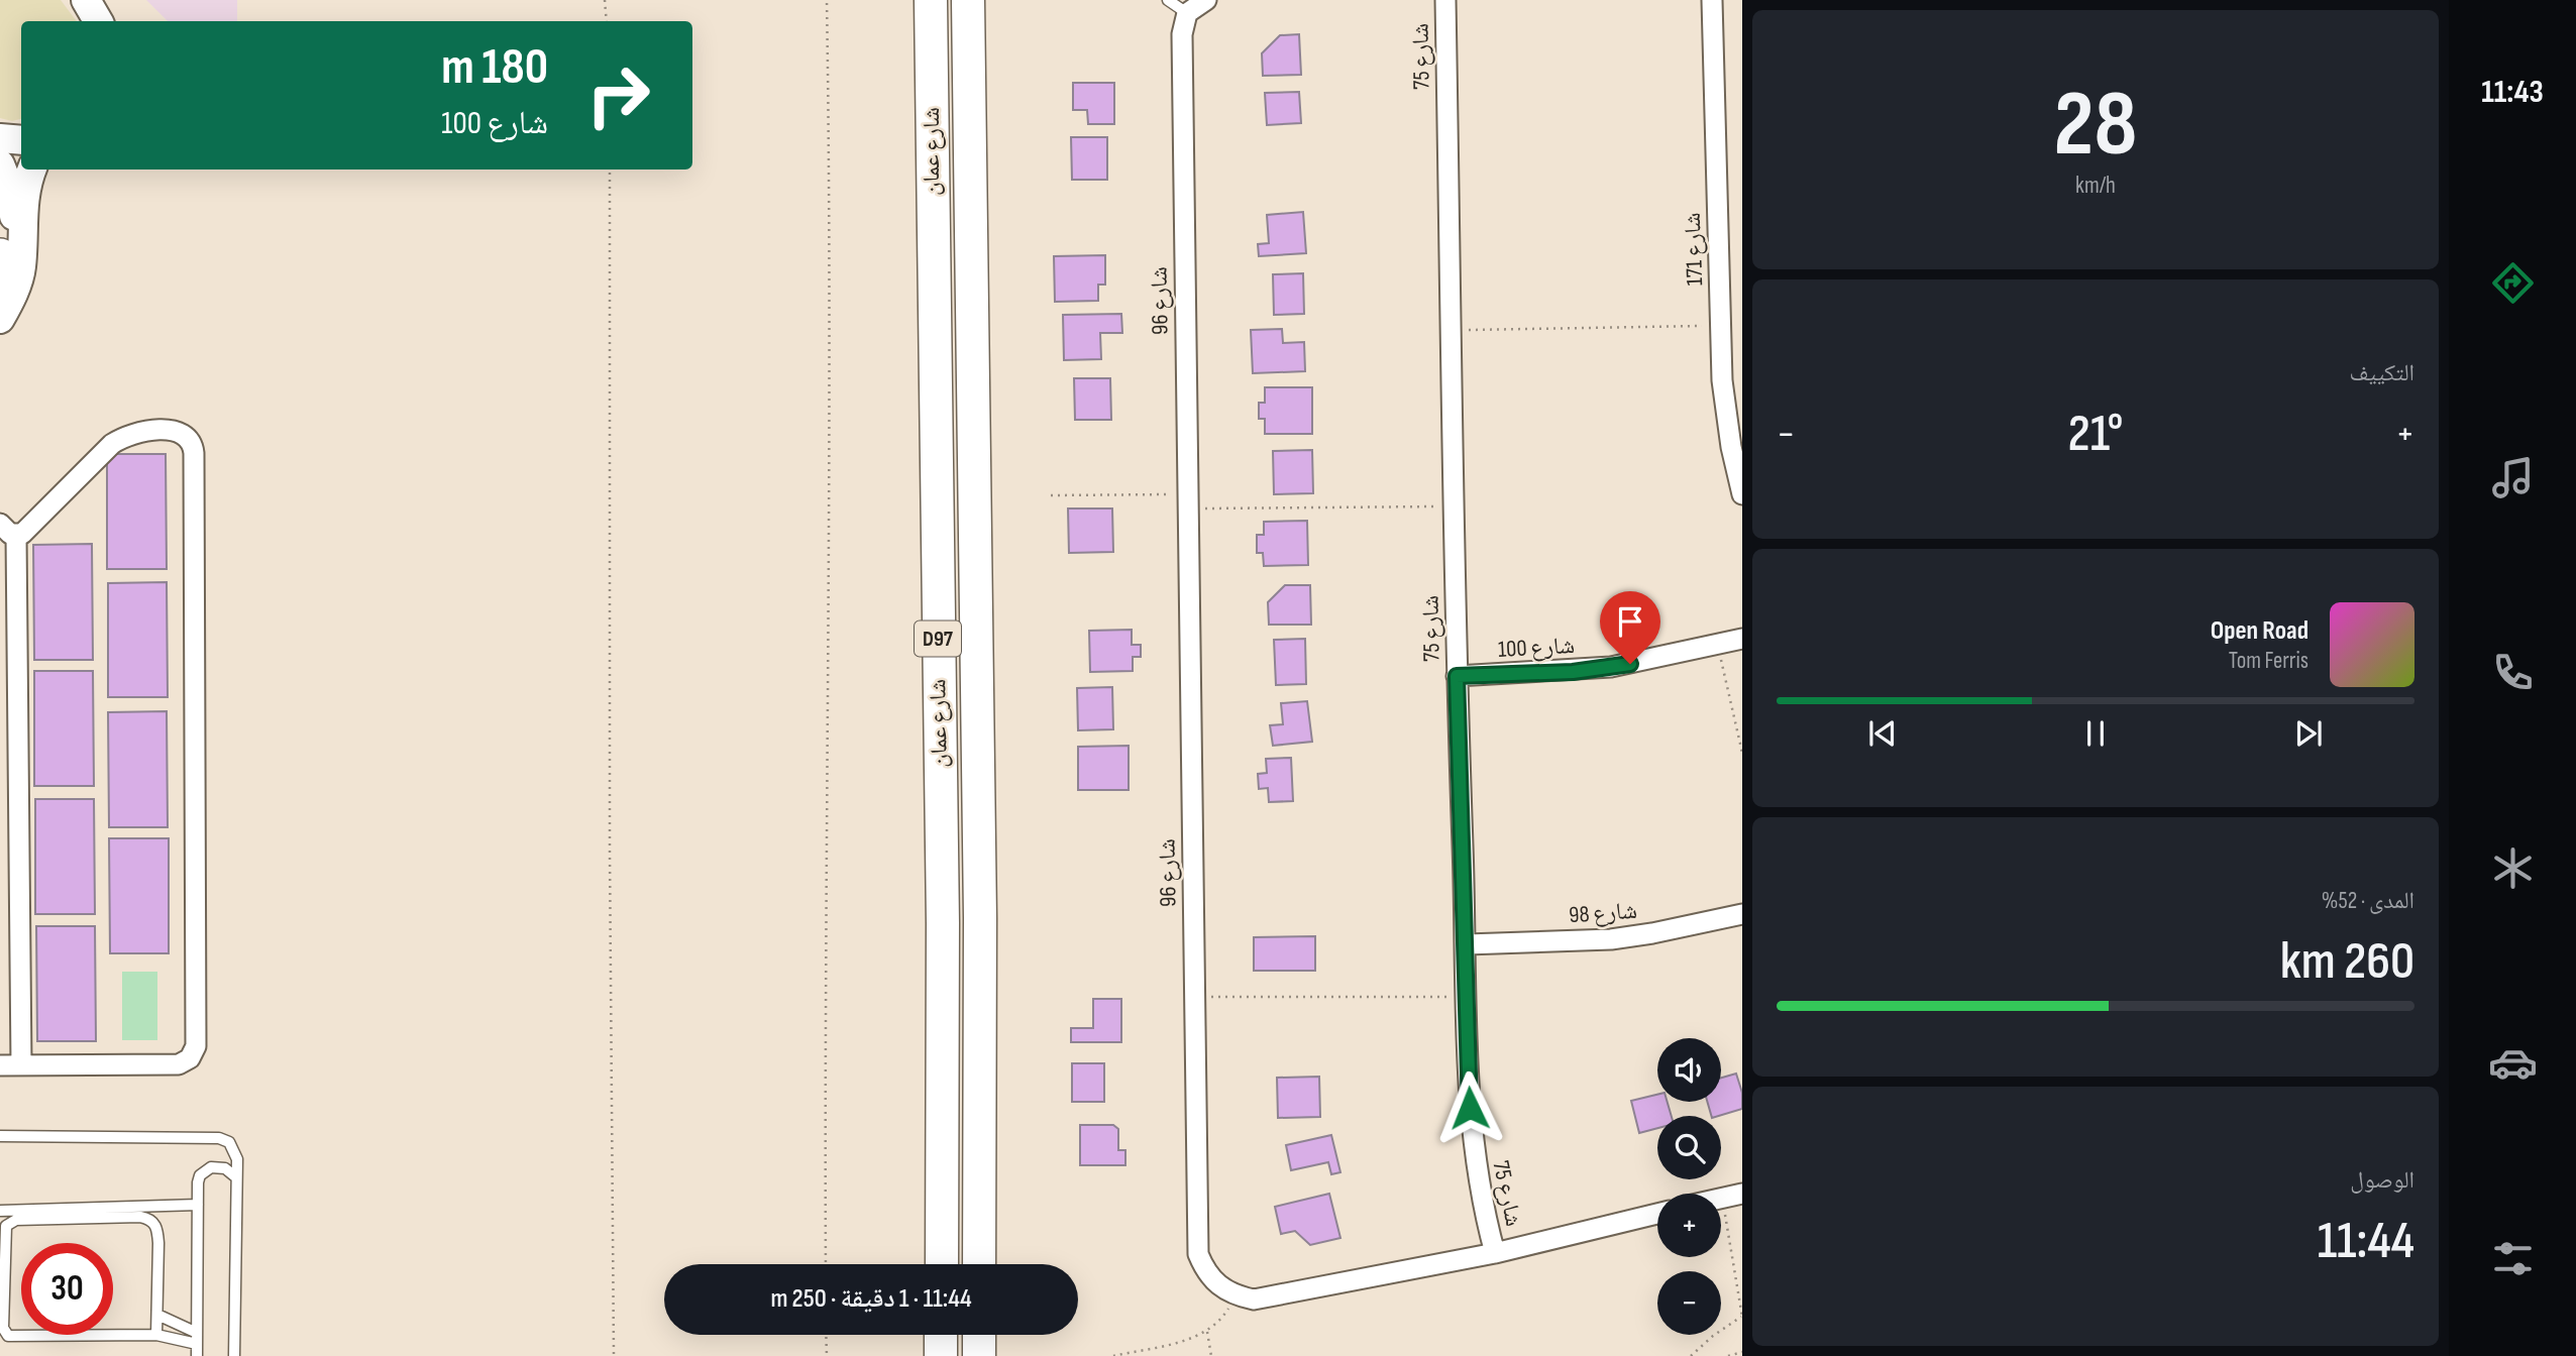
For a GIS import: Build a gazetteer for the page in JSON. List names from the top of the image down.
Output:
{
  "streets": {
    "main road": ["شارع عمان", "D97"],
    "street": [
      "شارع 75",
      "شارع 171",
      "شارع 96",
      "شارع 100",
      "شارع 98"
    ]
  },
  "crossings": [
    ["شارع 75", "شارع 100"],
    ["شارع 75", "شارع 98"]
  ],
  "page": {
    "tabs": "11:43",
    "tile": [
      ["28", "km/h"],
      "التكييف",
      ["المدى · 52%", "260 km"],
      ["الوصول", "11:44"]
    ],
    "turn": ["180 m", "شارع 100"],
    "heat": ["−", "21°", "+"],
    "song": ["Open Road", "Tom Ferris"],
    "map_buttons": ["+", "−"],
    "limit": "30",
    "trip": "11:44 · 1 دقيقة · 250 m"
  }
}
